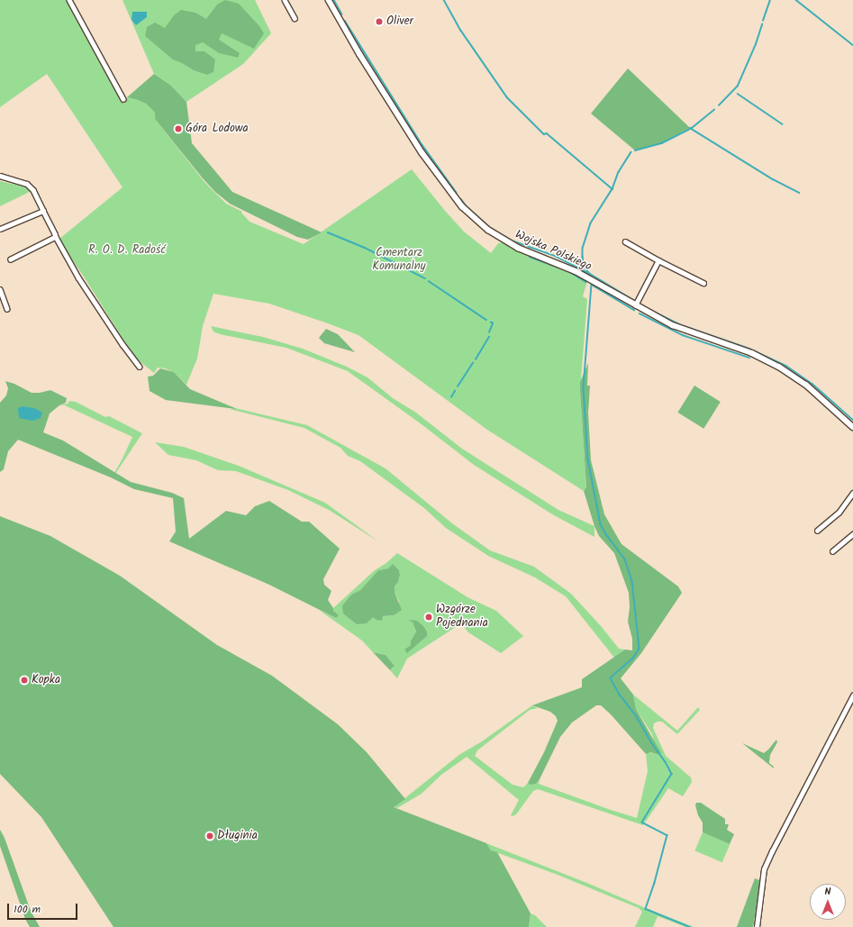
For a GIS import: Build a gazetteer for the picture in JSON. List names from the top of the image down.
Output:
{
  "streets": {
    "street": ["Wojska Polskiego"]
  },
  "parks": ["R. O. D. Radość", "Cmentarz Komunalny"],
  "places": [
    "Oliver",
    "Góra Lodowa",
    "Wzgórze Pojednania",
    "Kopka",
    "Długinia"
  ],
  "scale_bar": "100 m",
  "north": "top"
}
